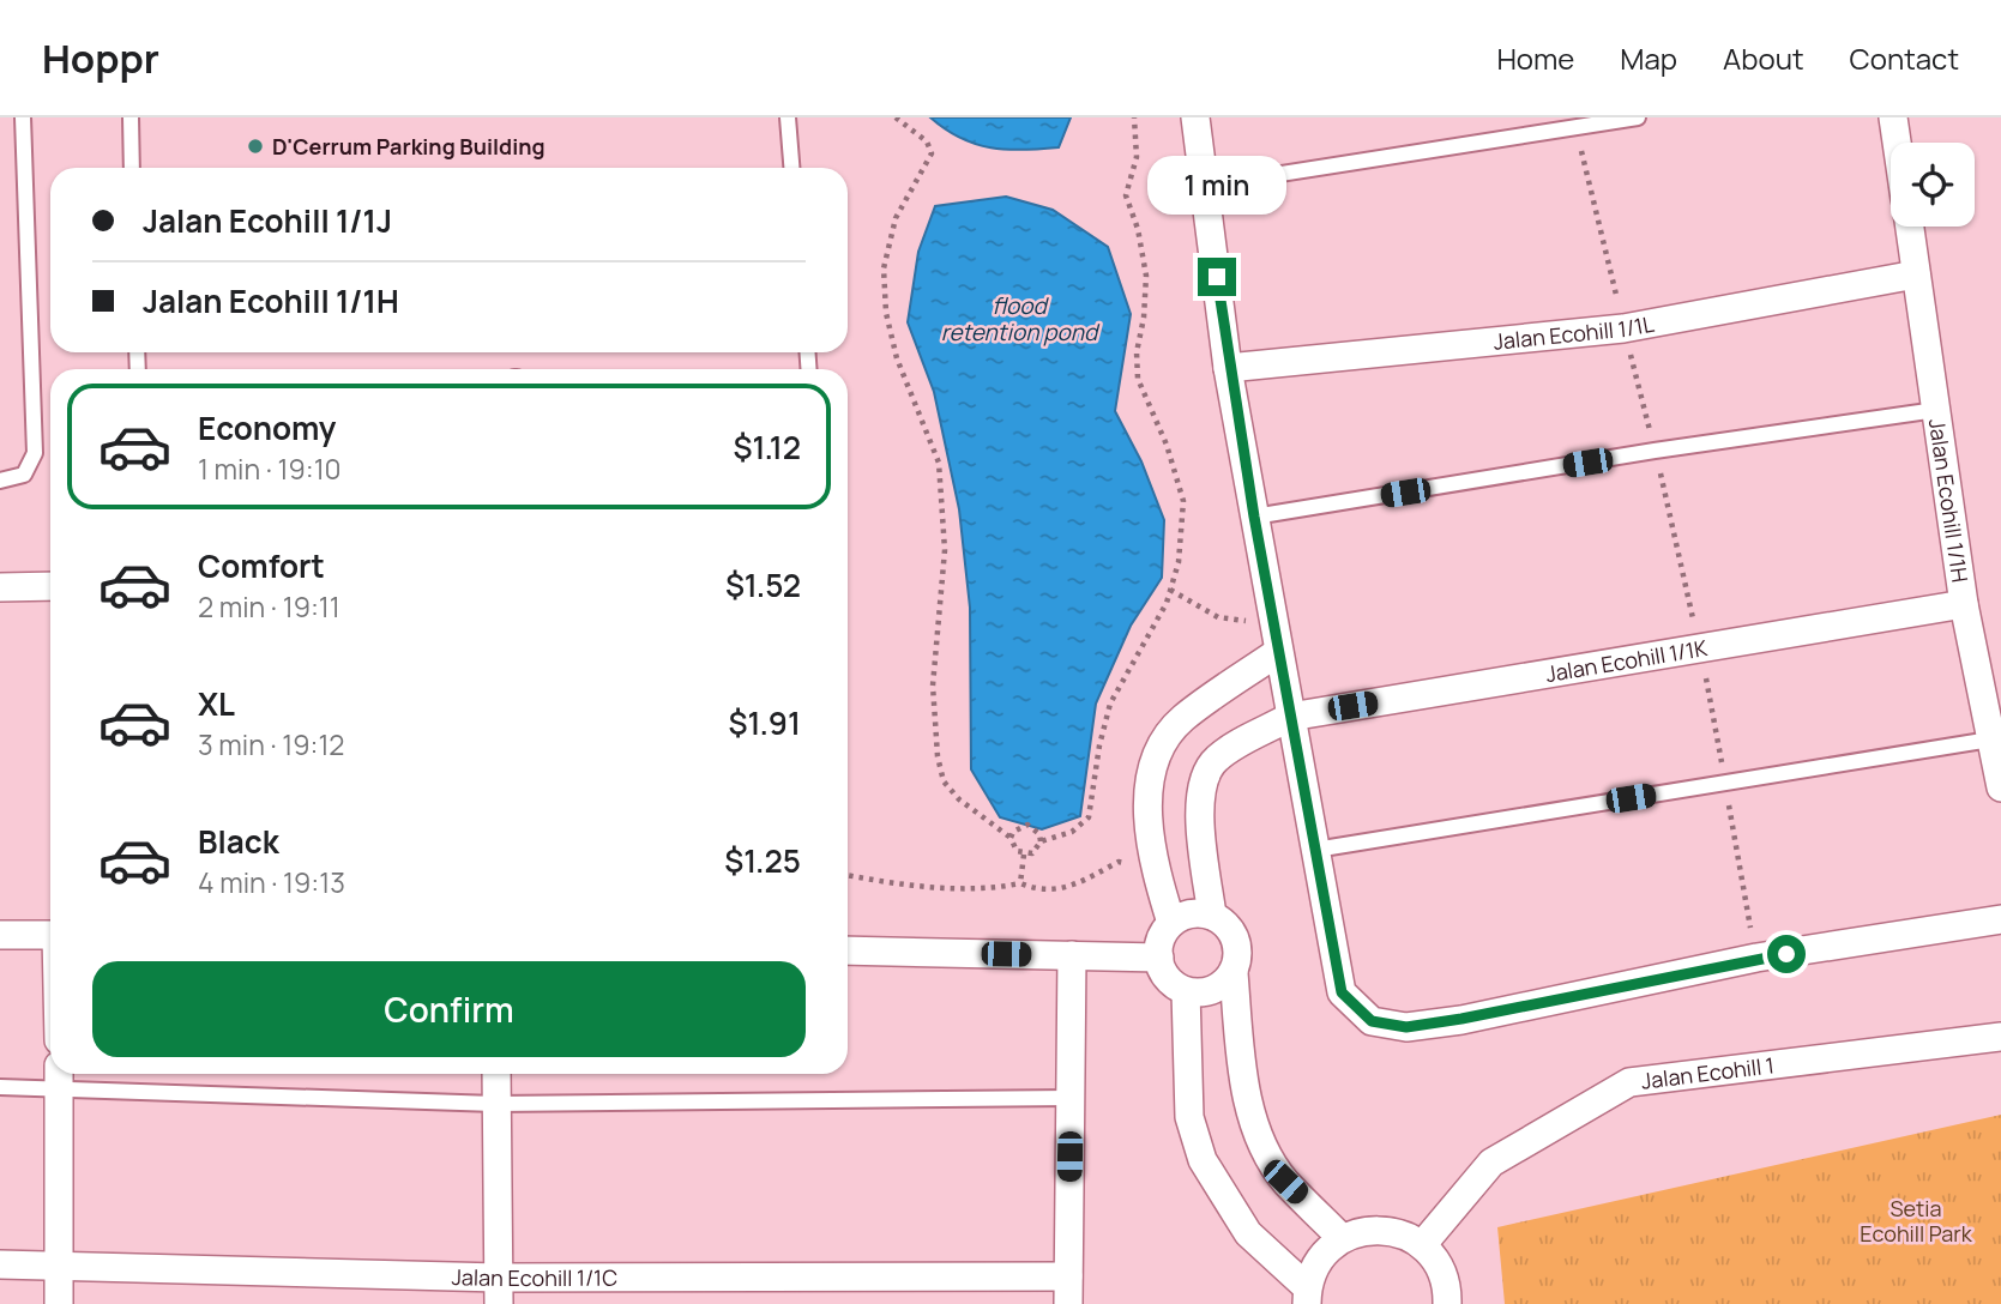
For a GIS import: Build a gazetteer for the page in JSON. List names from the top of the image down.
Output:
{
  "streets": {
    "street": [
      "Jalan Ecohill 1/1L",
      "Jalan Ecohill 1/1H",
      "Jalan Ecohill 1/1K",
      "Jalan Ecohill 1",
      "Jalan Ecohill 1/1C"
    ]
  },
  "crossings": [
    ["Jalan Ecohill 1/1L", "Jalan Ecohill 1/1H"],
    ["Jalan Ecohill 1/1H", "Jalan Ecohill 1/1K"]
  ],
  "water": ["flood retention pond"],
  "parks": ["Setia Ecohill Park"],
  "places": ["D'Cerrum Parking Building"],
  "page": {
    "header": "Hoppr",
    "nav": [
      "Home",
      "Map",
      "About",
      "Contact"
    ],
    "bubble": "1 min",
    "banner": ["Jalan Ecohill 1/1J", "Jalan Ecohill 1/1H"],
    "list": [
      {
        "name": "Economy",
        "note": "1 min · 19:10",
        "value": "$1.12"
      },
      {
        "name": "Comfort",
        "note": "2 min · 19:11",
        "value": "$1.52"
      },
      {
        "name": "XL",
        "note": "3 min · 19:12",
        "value": "$1.91"
      },
      {
        "name": "Black",
        "note": "4 min · 19:13",
        "value": "$1.25"
      }
    ],
    "buttons": "Confirm"
  }
}
